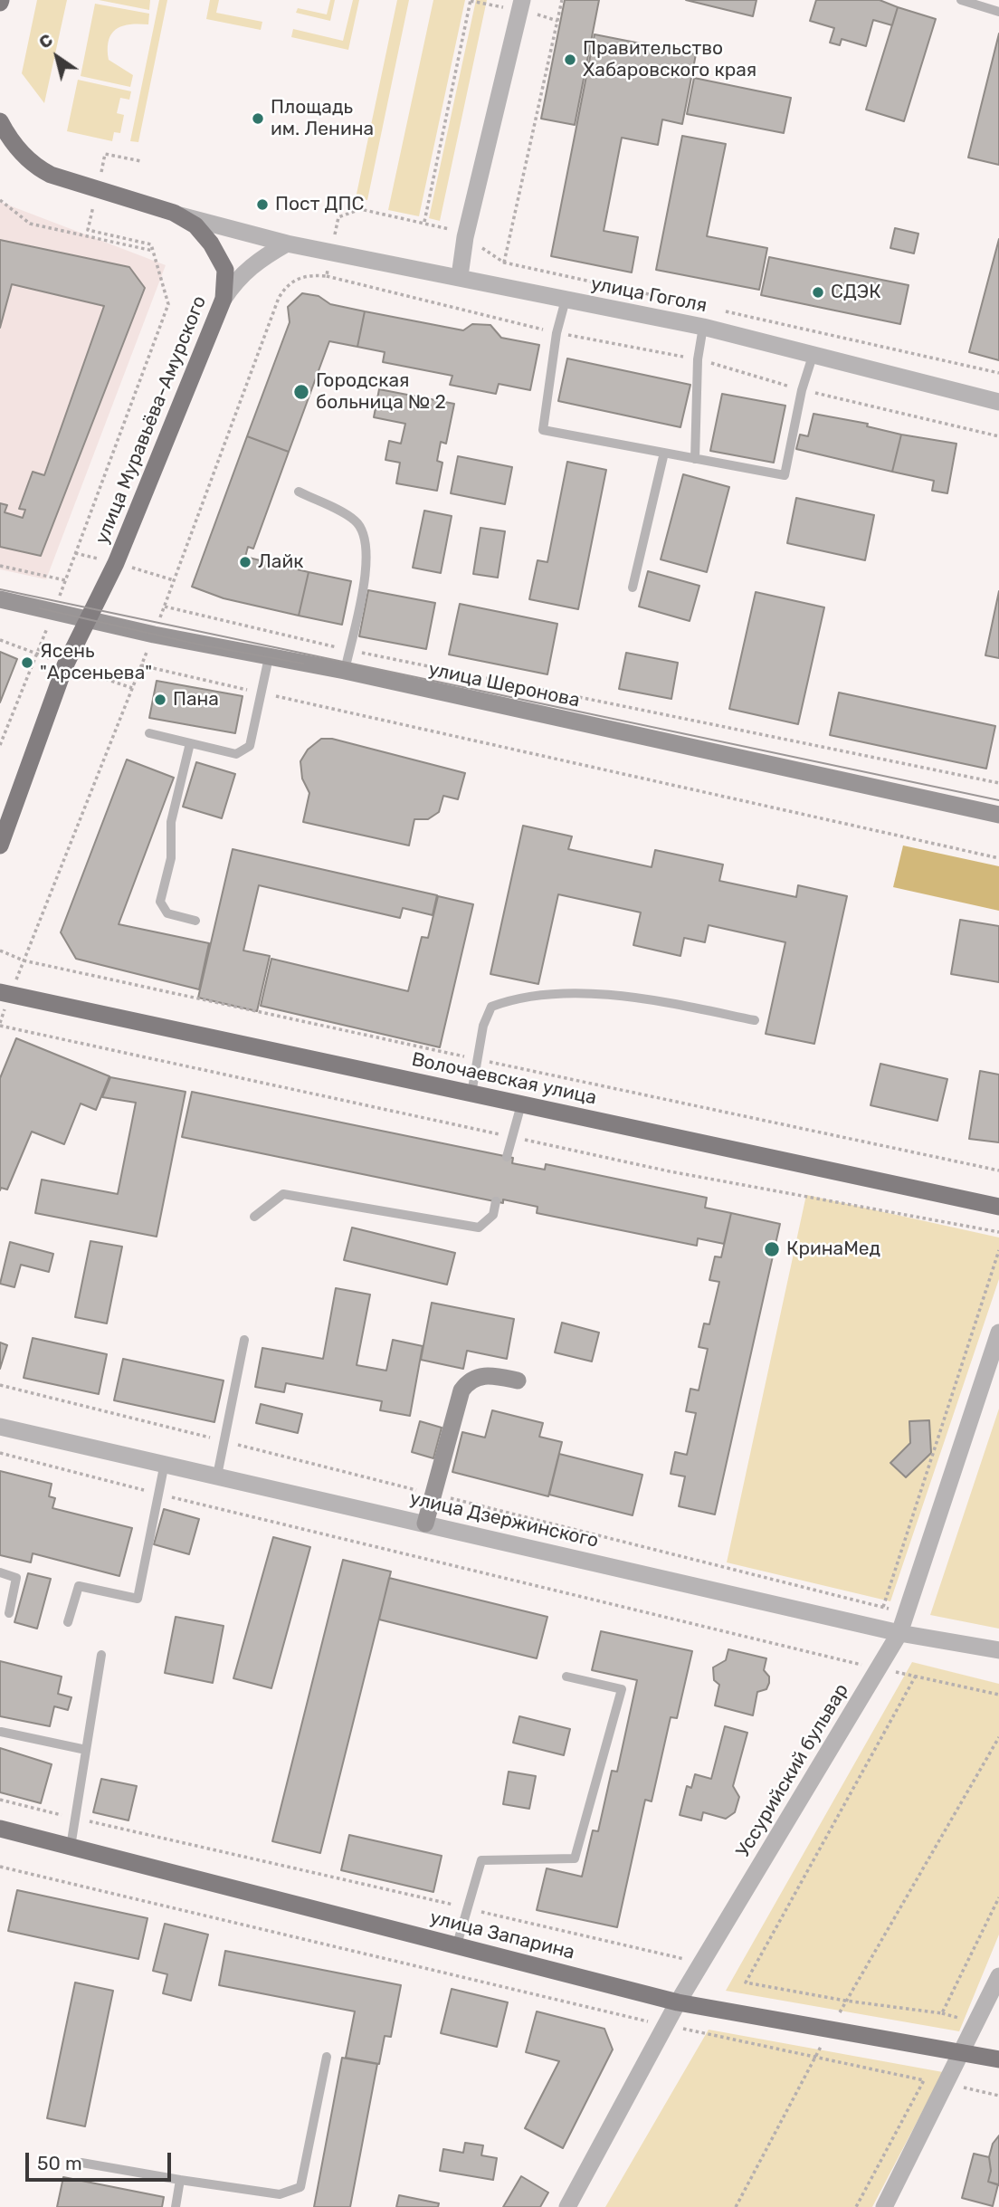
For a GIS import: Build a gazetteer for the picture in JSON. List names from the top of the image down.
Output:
{
  "streets": {
    "main road": [
      "улица Муравьёва-Амурского",
      "улица Шеронова",
      "Волочаевская улица",
      "улица Запарина"
    ],
    "street": ["улица Гоголя", "улица Дзержинского", "Уссурийский бульвар"]
  },
  "crossings": [
    ["улица Гоголя", "улица Муравьёва-Амурского"],
    ["улица Муравьёва-Амурского", "улица Шеронова"],
    ["улица Дзержинского", "Уссурийский бульвар"],
    ["Уссурийский бульвар", "улица Запарина"]
  ],
  "places": [
    "Правительство Хабаровского края",
    "Площадь им. Ленина",
    "Пост ДПС",
    "СДЭК",
    "Городская больница № 2",
    "Лайк",
    "Ясень \"Арсеньева\"",
    "Пана",
    "КринаМед"
  ],
  "scale_bar": "50 m",
  "north": "top left"
}
